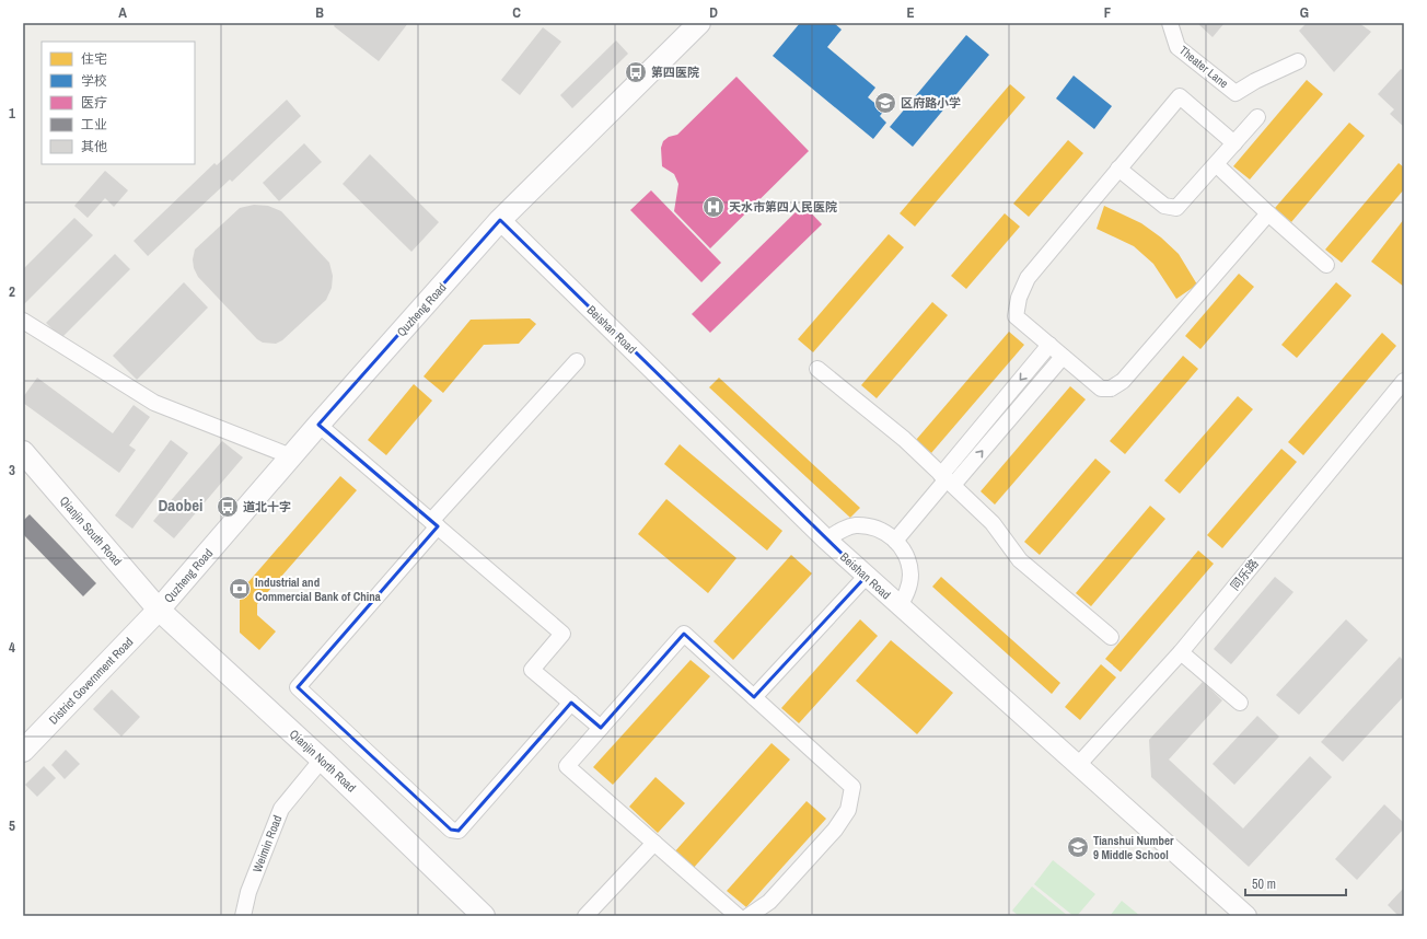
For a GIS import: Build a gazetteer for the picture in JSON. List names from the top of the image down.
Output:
{
  "streets": {
    "main road": [
      "Quzheng Road",
      "Qianjin South Road",
      "District Government Road",
      "Qianjin North Road"
    ],
    "street": [
      "Theater Lane",
      "Beishan Road",
      "同乐路",
      "Weimin Road"
    ]
  },
  "crossings": [
    ["Quzheng Road", "Beishan Road"],
    ["Quzheng Road", "Qianjin South Road"],
    ["Quzheng Road", "District Government Road"],
    ["Quzheng Road", "Qianjin North Road"],
    ["Beishan Road", "同乐路"],
    ["Qianjin South Road", "District Government Road"],
    ["Qianjin South Road", "Qianjin North Road"],
    ["District Government Road", "Qianjin North Road"],
    ["Qianjin North Road", "Weimin Road"]
  ],
  "districts": ["Daobei"],
  "places": {
    "bus stop": ["第四医院", "道北十字"],
    "school or university": ["区府路小学", "Tianshui Number 9 Middle School"],
    "hospital": ["天水市第四人民医院"],
    "bank": ["Industrial and Commercial Bank of China"]
  },
  "legend": [
    "住宅",
    "学校",
    "医疗",
    "工业",
    "其他"
  ],
  "scale_bar": "50 m",
  "grid": {
    "columns": [
      "A",
      "B",
      "C",
      "D",
      "E",
      "F",
      "G"
    ],
    "rows": [
      "1",
      "2",
      "3",
      "4",
      "5"
    ]
  }
}
